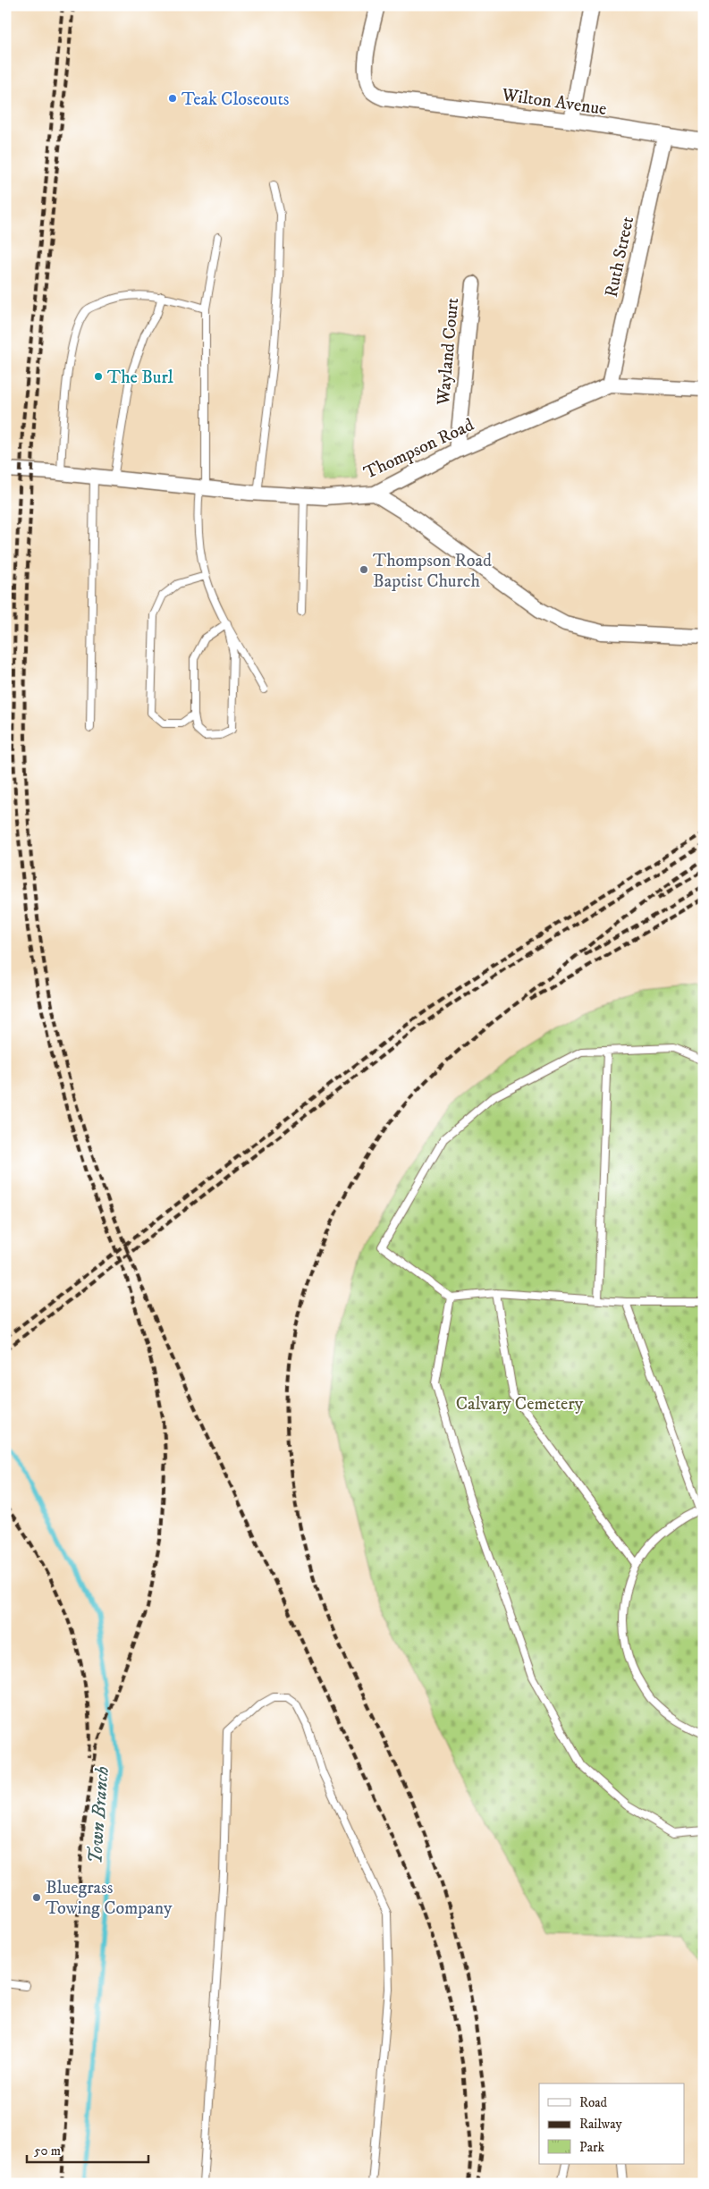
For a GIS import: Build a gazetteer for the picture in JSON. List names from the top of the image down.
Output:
{
  "streets": {
    "street": [
      "Wilton Avenue",
      "Ruth Street",
      "Wayland Court",
      "Thompson Road"
    ]
  },
  "crossings": [
    ["Wilton Avenue", "Ruth Street"],
    ["Ruth Street", "Thompson Road"],
    ["Wayland Court", "Thompson Road"]
  ],
  "water": ["Town Branch"],
  "parks": ["Calvary Cemetery"],
  "places": [
    "Teak Closeouts",
    "The Burl",
    "Thompson Road Baptist Church",
    "Bluegrass Towing Company"
  ],
  "legend": ["Road", "Railway", "Park"],
  "scale_bar": "50 m"
}
